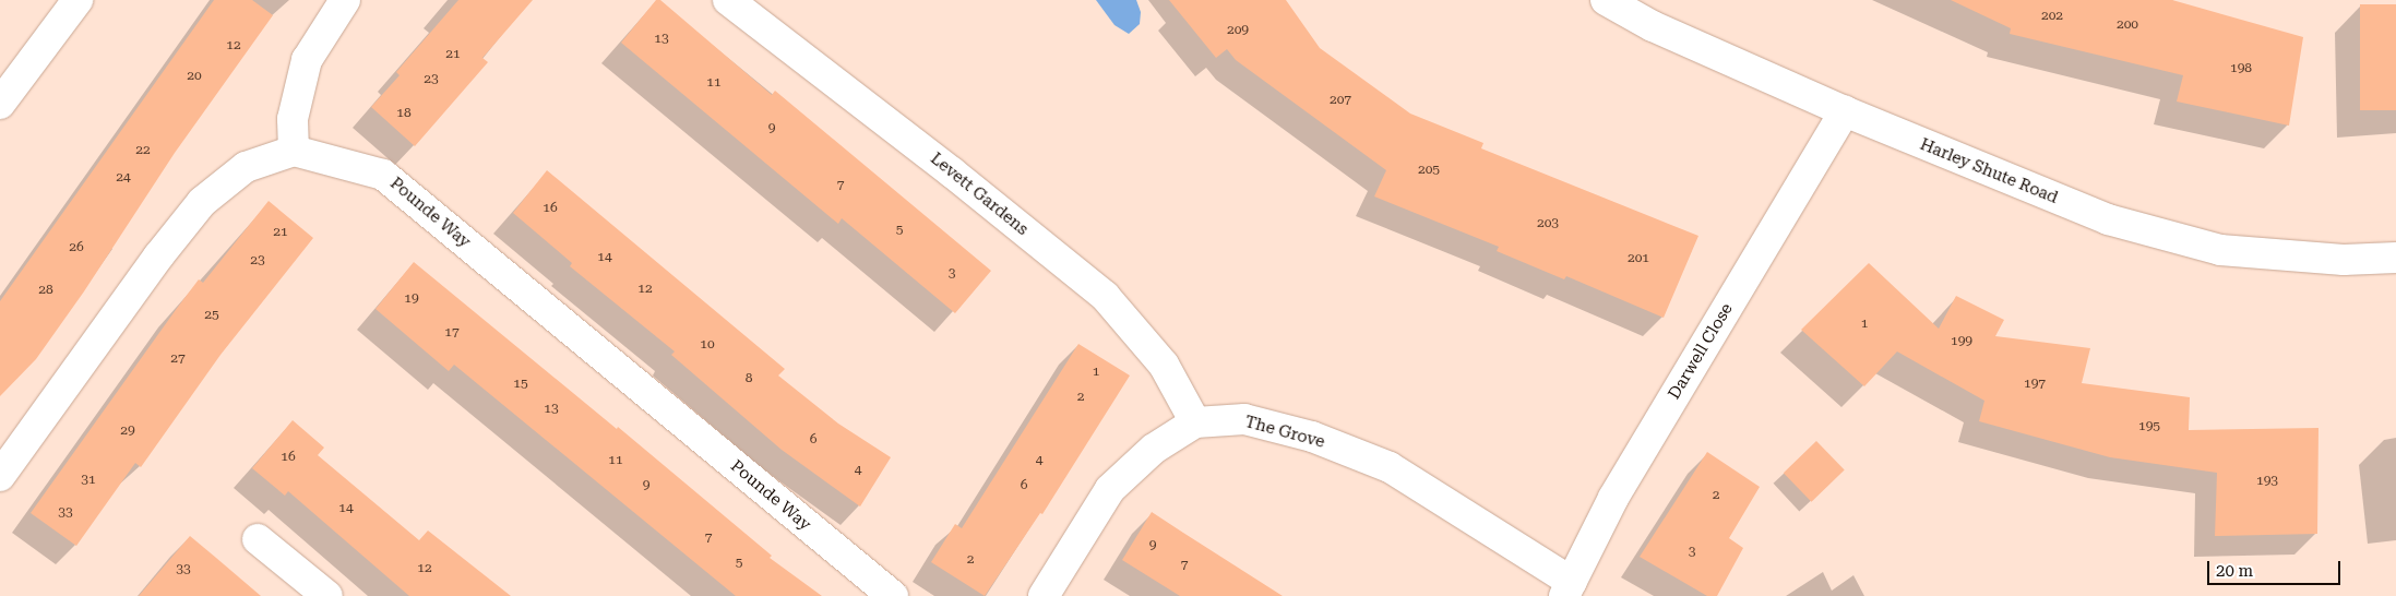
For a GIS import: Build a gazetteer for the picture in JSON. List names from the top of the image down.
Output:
{
  "streets": {
    "street": [
      "Harley Shute Road",
      "Levett Gardens",
      "Pounde Way",
      "Darwell Close",
      "The Grove"
    ]
  },
  "crossings": [
    ["Harley Shute Road", "Darwell Close"],
    ["Levett Gardens", "The Grove"],
    ["Darwell Close", "The Grove"]
  ],
  "house_numbers": [
    "202",
    "200",
    "209",
    "13",
    "12",
    "21",
    "198",
    "20",
    "23",
    "11",
    "207",
    "18",
    "9",
    "22",
    "205",
    "24",
    "7",
    "16",
    "203",
    "5",
    "21",
    "26",
    "14",
    "201",
    "23",
    "3",
    "12",
    "28",
    "19",
    "25",
    "1",
    "17",
    "199",
    "10",
    "27",
    "1",
    "8",
    "15",
    "197",
    "2",
    "13",
    "195",
    "29",
    "6",
    "16",
    "11",
    "4",
    "4",
    "31",
    "193",
    "9",
    "6",
    "2",
    "14",
    "33",
    "7",
    "9",
    "3",
    "2",
    "5",
    "7",
    "12",
    "33"
  ],
  "scale_bar": "20 m"
}
